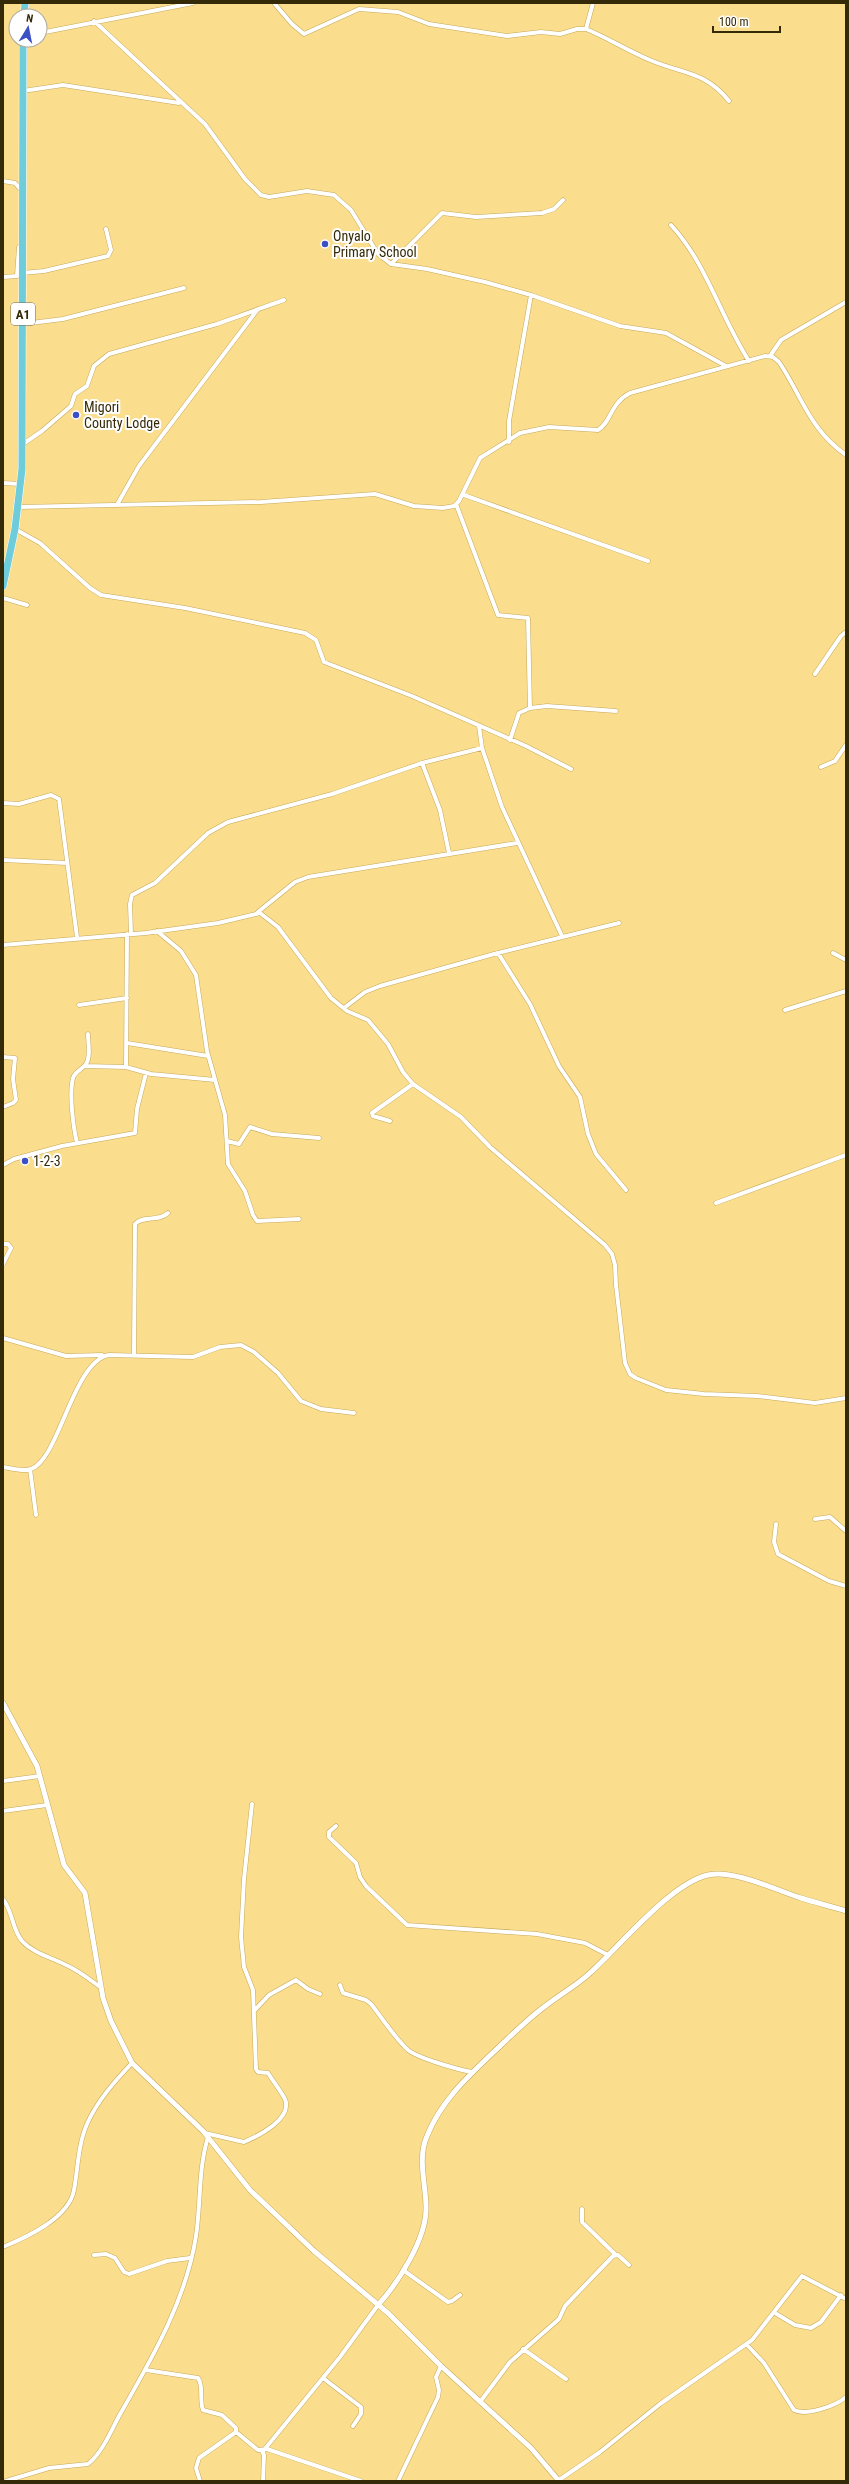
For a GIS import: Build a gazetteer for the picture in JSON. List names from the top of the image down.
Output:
{
  "streets": {
    "highway": ["A1"]
  },
  "places": ["Onyalo Primary School", "Migori County Lodge", "1-2-3"],
  "scale_bar": "100 m",
  "north": "top"
}
